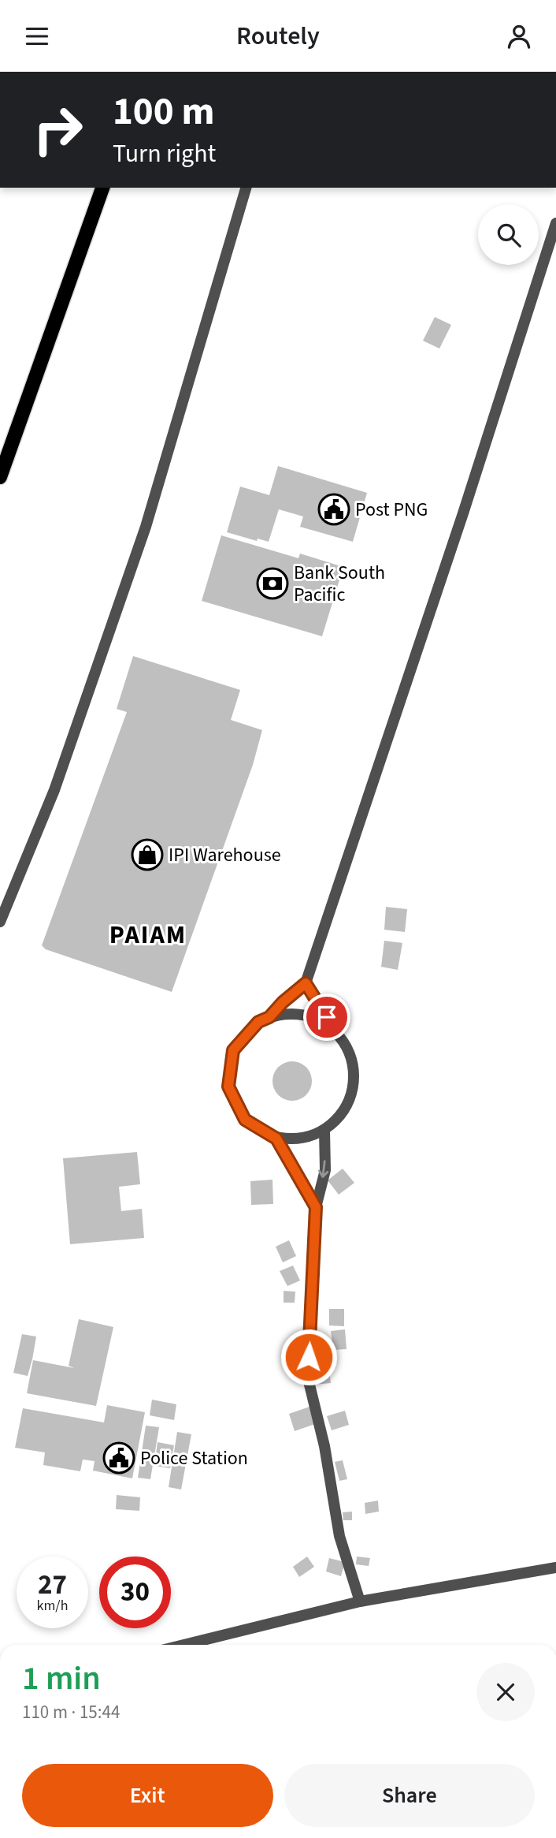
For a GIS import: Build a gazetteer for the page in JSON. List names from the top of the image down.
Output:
{
  "districts": ["PAIAM"],
  "places": {
    "public building": ["Post PNG", "Police Station"],
    "bank": ["Bank South Pacific"],
    "shop": ["IPI Warehouse"]
  },
  "page": {
    "header": "Routely",
    "turn": ["100 m", "Turn right"],
    "speed": "27 km/h",
    "limit": "30",
    "heading": ["1 min", "110 m · 15:44"],
    "buttons": ["Exit", "Share"]
  }
}
